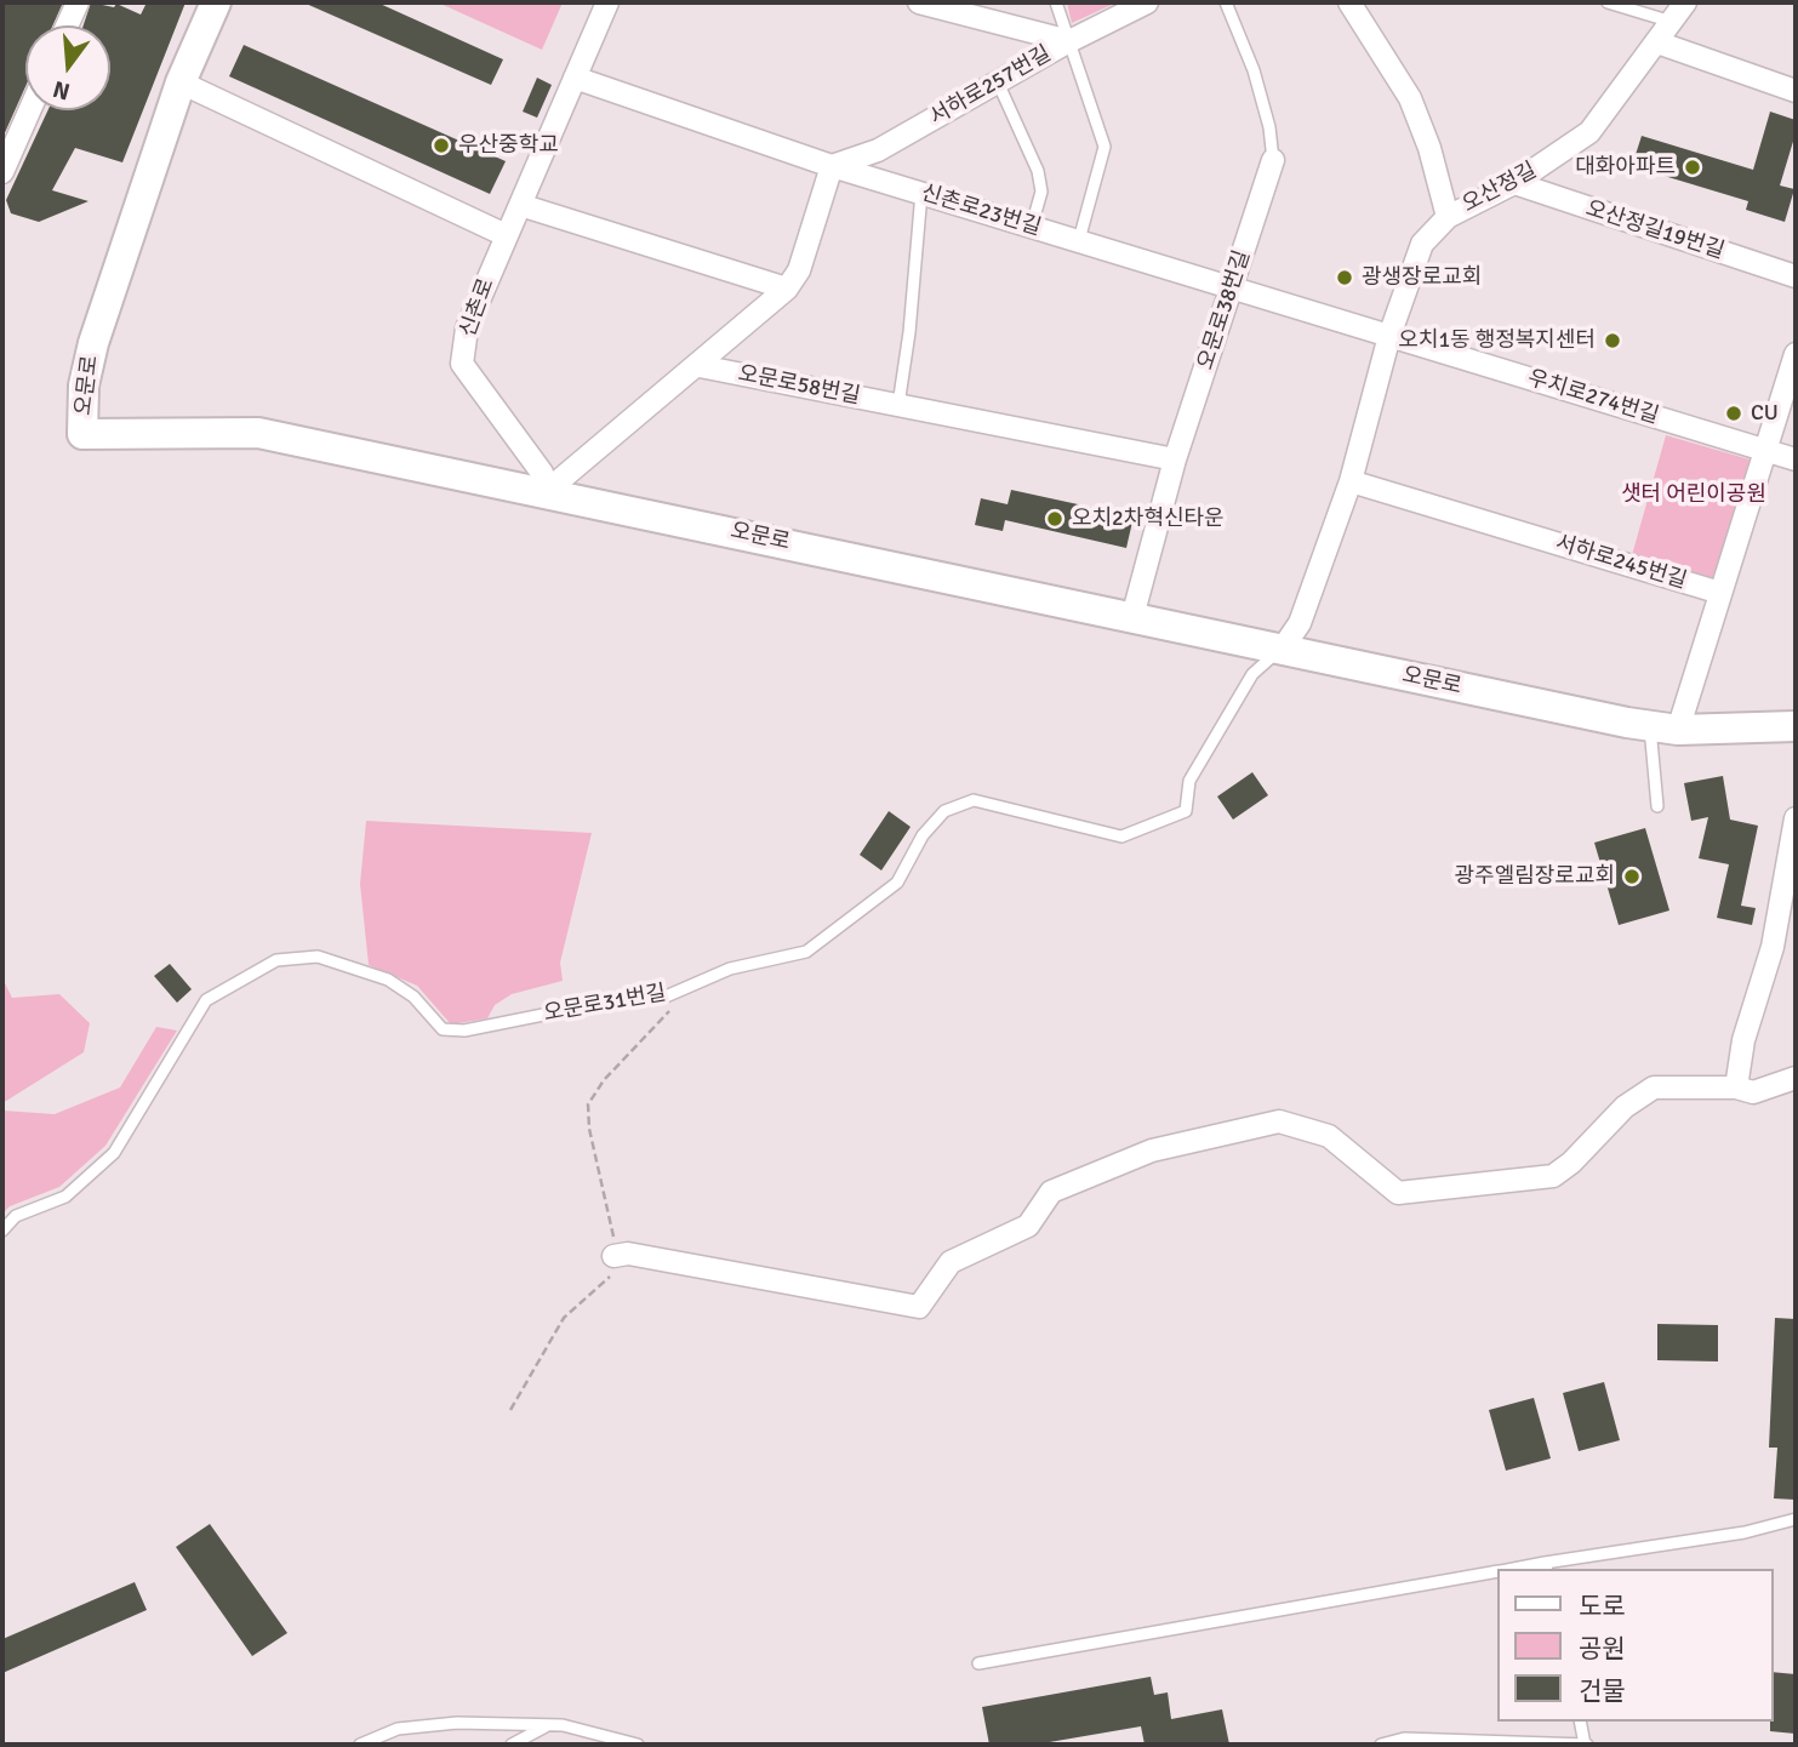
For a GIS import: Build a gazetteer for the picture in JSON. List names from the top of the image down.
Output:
{
  "streets": {
    "street": [
      "서하로257번길",
      "오산정길",
      "신촌로23번길",
      "오산정길19번길",
      "신촌로",
      "오문로38번길",
      "오문로",
      "오문로58번길",
      "우치로274번길",
      "서하로245번길"
    ],
    "lane": ["오문로31번길"]
  },
  "crossings": [
    ["서하로257번길", "신촌로23번길"],
    ["서하로257번길", "오문로58번길"],
    ["오산정길", "신촌로23번길"],
    ["오산정길", "오산정길19번길"],
    ["오산정길", "오문로"],
    ["오산정길", "우치로274번길"],
    ["오산정길", "서하로245번길"],
    ["오산정길", "오문로31번길"],
    ["신촌로23번길", "신촌로"],
    ["신촌로23번길", "오문로38번길"],
    ["신촌로23번길", "오문로58번길"],
    ["신촌로23번길", "우치로274번길"],
    ["신촌로", "오문로"],
    ["신촌로", "오문로58번길"],
    ["오문로38번길", "오문로"],
    ["오문로", "오문로58번길"],
    ["오문로", "오문로31번길"]
  ],
  "parks": ["샛터 어린이공원"],
  "places": [
    "우산중학교",
    "대화아파트",
    "광생장로교회",
    "오치1동 행정복지센터",
    "CU",
    "오치2차혁신타운",
    "광주엘림장로교회"
  ],
  "legend": ["도로", "공원", "건물"],
  "north": "bottom"
}
